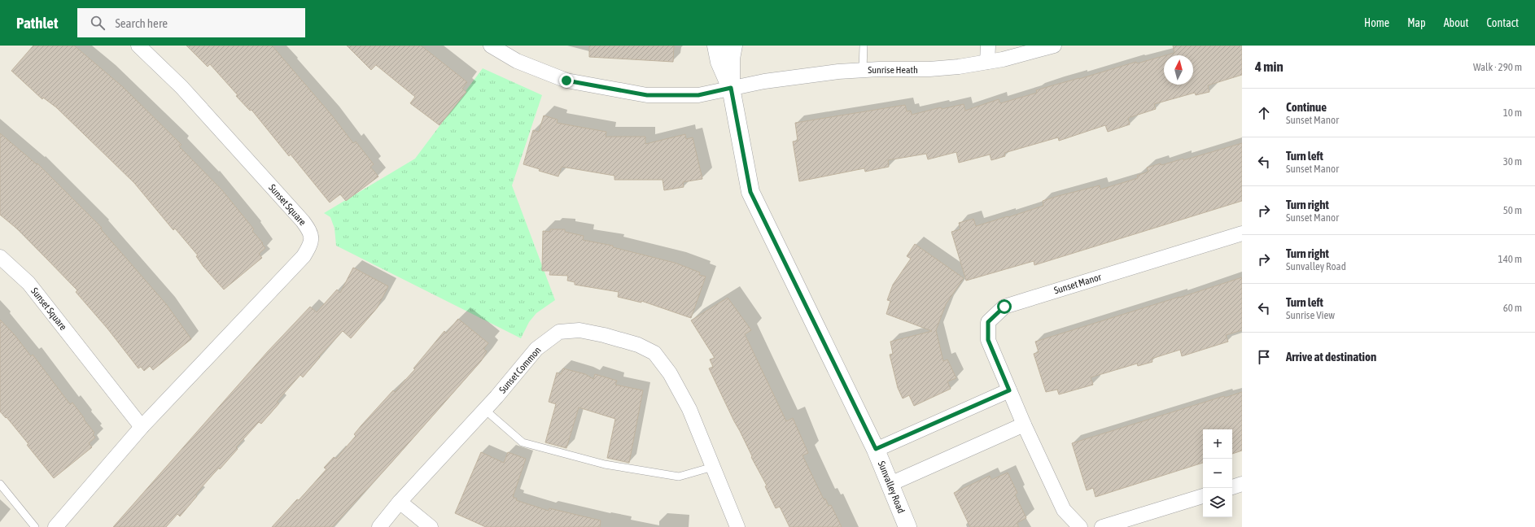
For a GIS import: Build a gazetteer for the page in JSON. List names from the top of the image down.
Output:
{
  "streets": {
    "street": [
      "Sunrise Heath",
      "Sunset Square",
      "Sunset Manor",
      "Sunset Common",
      "Sunvalley Road"
    ]
  },
  "crossings": [
    ["Sunrise Heath", "Sunvalley Road"]
  ],
  "north": "top",
  "page": {
    "header": "Pathlet",
    "search": "Search here",
    "nav": [
      "Home",
      "Map",
      "About",
      "Contact"
    ],
    "heading": ["4 min", "Walk · 290 m"],
    "list": [
      ["Continue", "Sunset Manor", "10 m"],
      ["Turn left", "Sunset Manor", "30 m"],
      ["Turn right", "Sunset Manor", "50 m"],
      ["Turn right", "Sunvalley Road", "140 m"],
      ["Turn left", "Sunrise View", "60 m"],
      "Arrive at destination"
    ],
    "map_buttons": ["+", "−"]
  }
}
